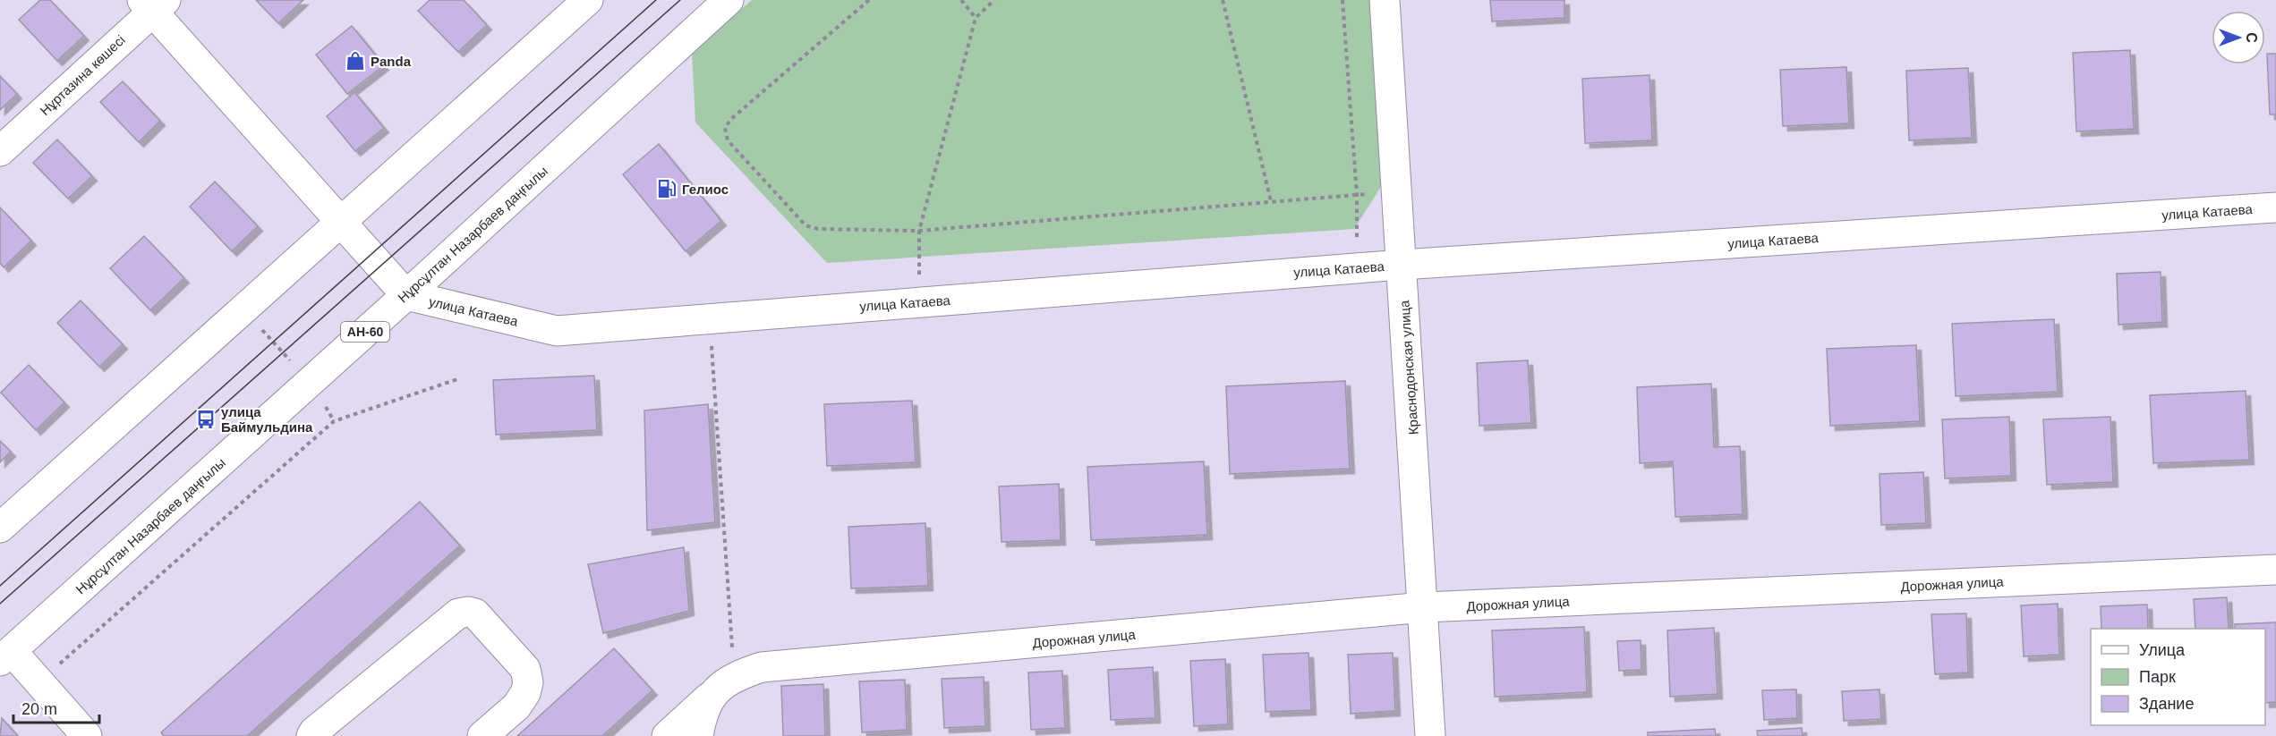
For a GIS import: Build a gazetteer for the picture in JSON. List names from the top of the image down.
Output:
{
  "streets": {
    "street": [
      "Нұртазина көшесі",
      "улица Катаева",
      "Нұрсұлтан Назарбаев даңғылы",
      "АН-60",
      "Краснодонская улица",
      "Дорожная улица"
    ]
  },
  "crossings": [
    ["улица Катаева", "Нұрсұлтан Назарбаев даңғылы"],
    ["улица Катаева", "Краснодонская улица"],
    ["Краснодонская улица", "Дорожная улица"]
  ],
  "places": {
    "shop": ["Panda"],
    "fuel station": ["Гелиос"],
    "bus stop": ["улица Баймульдина"]
  },
  "legend": ["Улица", "Парк", "Здание"],
  "scale_bar": "20 m",
  "north": "right"
}
